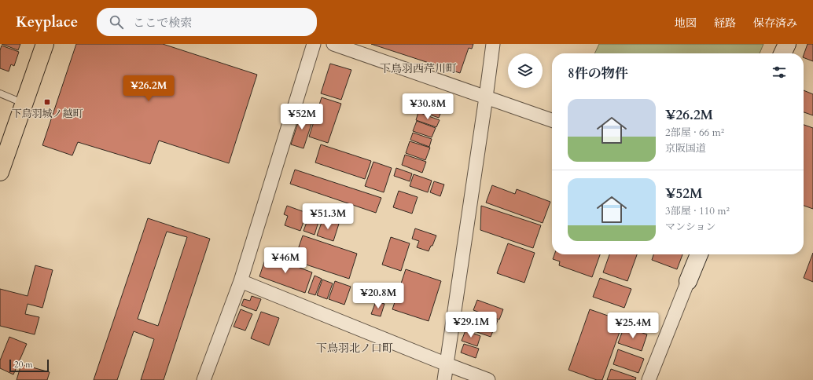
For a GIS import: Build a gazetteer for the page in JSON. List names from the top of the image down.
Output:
{
  "districts": ["下鳥羽西芹川町", "下鳥羽北ノ口町"],
  "places": {
    "transit": ["下鳥羽城ノ越町"]
  },
  "scale_bar": "20 m",
  "page": {
    "header": "Keyplace",
    "search": "ここで検索",
    "nav": ["地図", "経路", "保存済み"],
    "heading": "8件の物件",
    "price": [
      "¥26.2M",
      "¥30.8M",
      "¥52M",
      "¥51.3M",
      "¥46M",
      "¥20.8M",
      "¥29.1M",
      "¥25.4M"
    ],
    "list": [
      {
        "name": "¥26.2M",
        "note": "2部屋 · 66 m² · 京阪国道"
      },
      {
        "name": "¥52M",
        "note": "3部屋 · 110 m² · マンション"
      }
    ],
    "scale": "20 m"
  }
}
